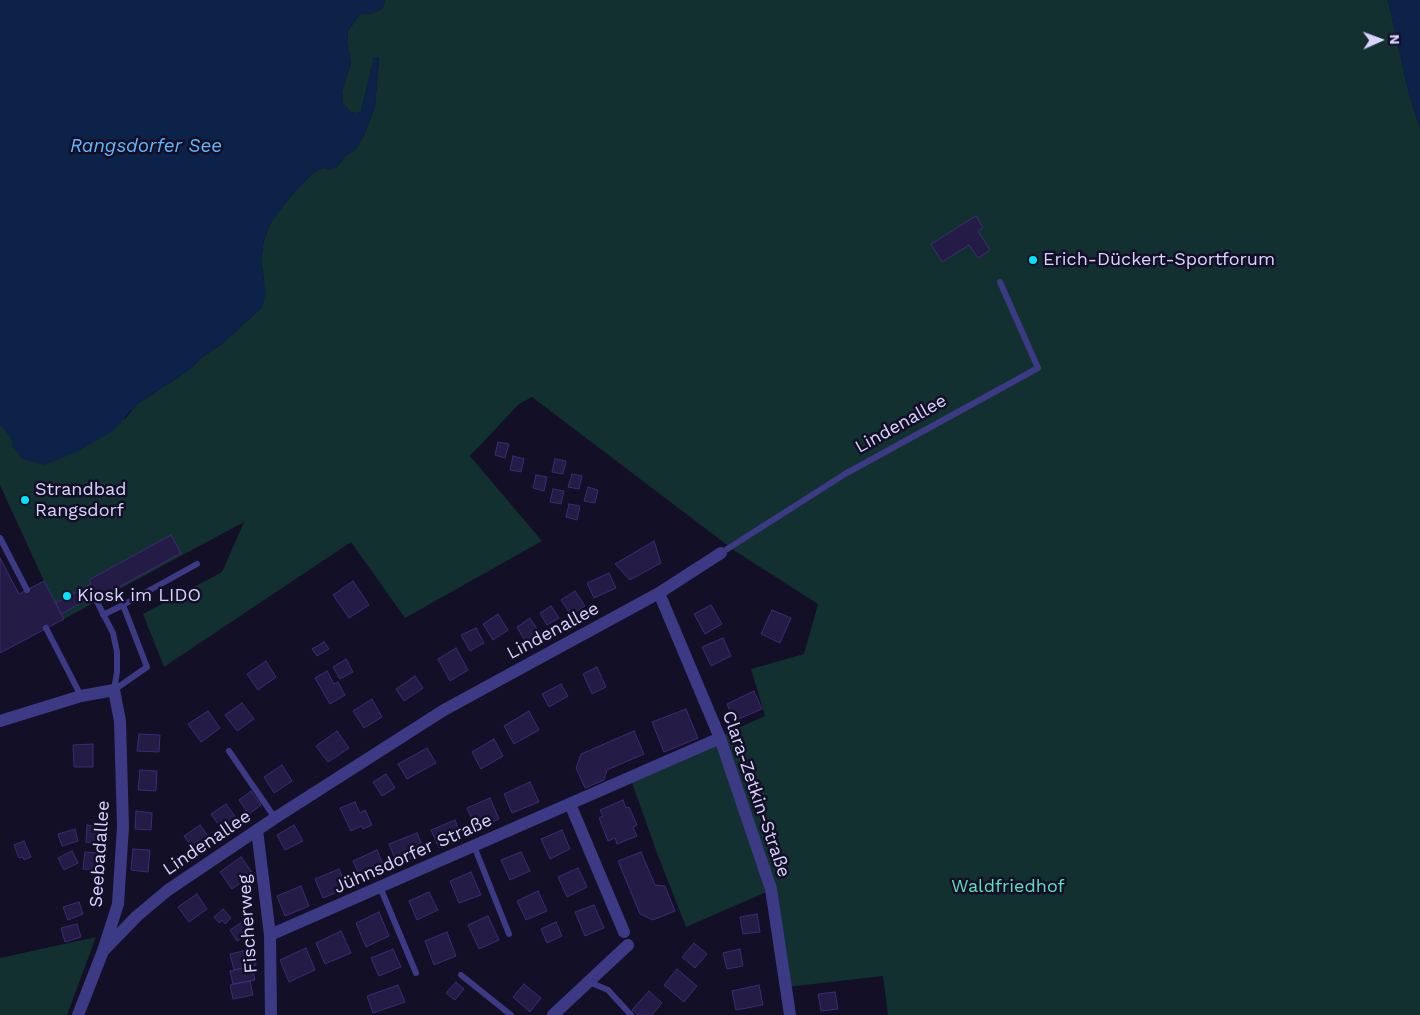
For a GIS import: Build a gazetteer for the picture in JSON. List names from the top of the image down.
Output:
{
  "streets": {
    "street": [
      "Lindenallee",
      "Clara-Zetkin-Straße",
      "Seebadallee",
      "Jühnsdorfer Straße",
      "Fischerweg"
    ]
  },
  "crossings": [
    ["Lindenallee", "Clara-Zetkin-Straße"],
    ["Lindenallee", "Seebadallee"],
    ["Lindenallee", "Fischerweg"],
    ["Clara-Zetkin-Straße", "Jühnsdorfer Straße"],
    ["Jühnsdorfer Straße", "Fischerweg"]
  ],
  "water": ["Rangsdorfer See"],
  "parks": ["Waldfriedhof"],
  "places": ["Erich-Dückert-Sportforum", "Strandbad Rangsdorf", "Kiosk im LIDO"],
  "north": "right"
}
